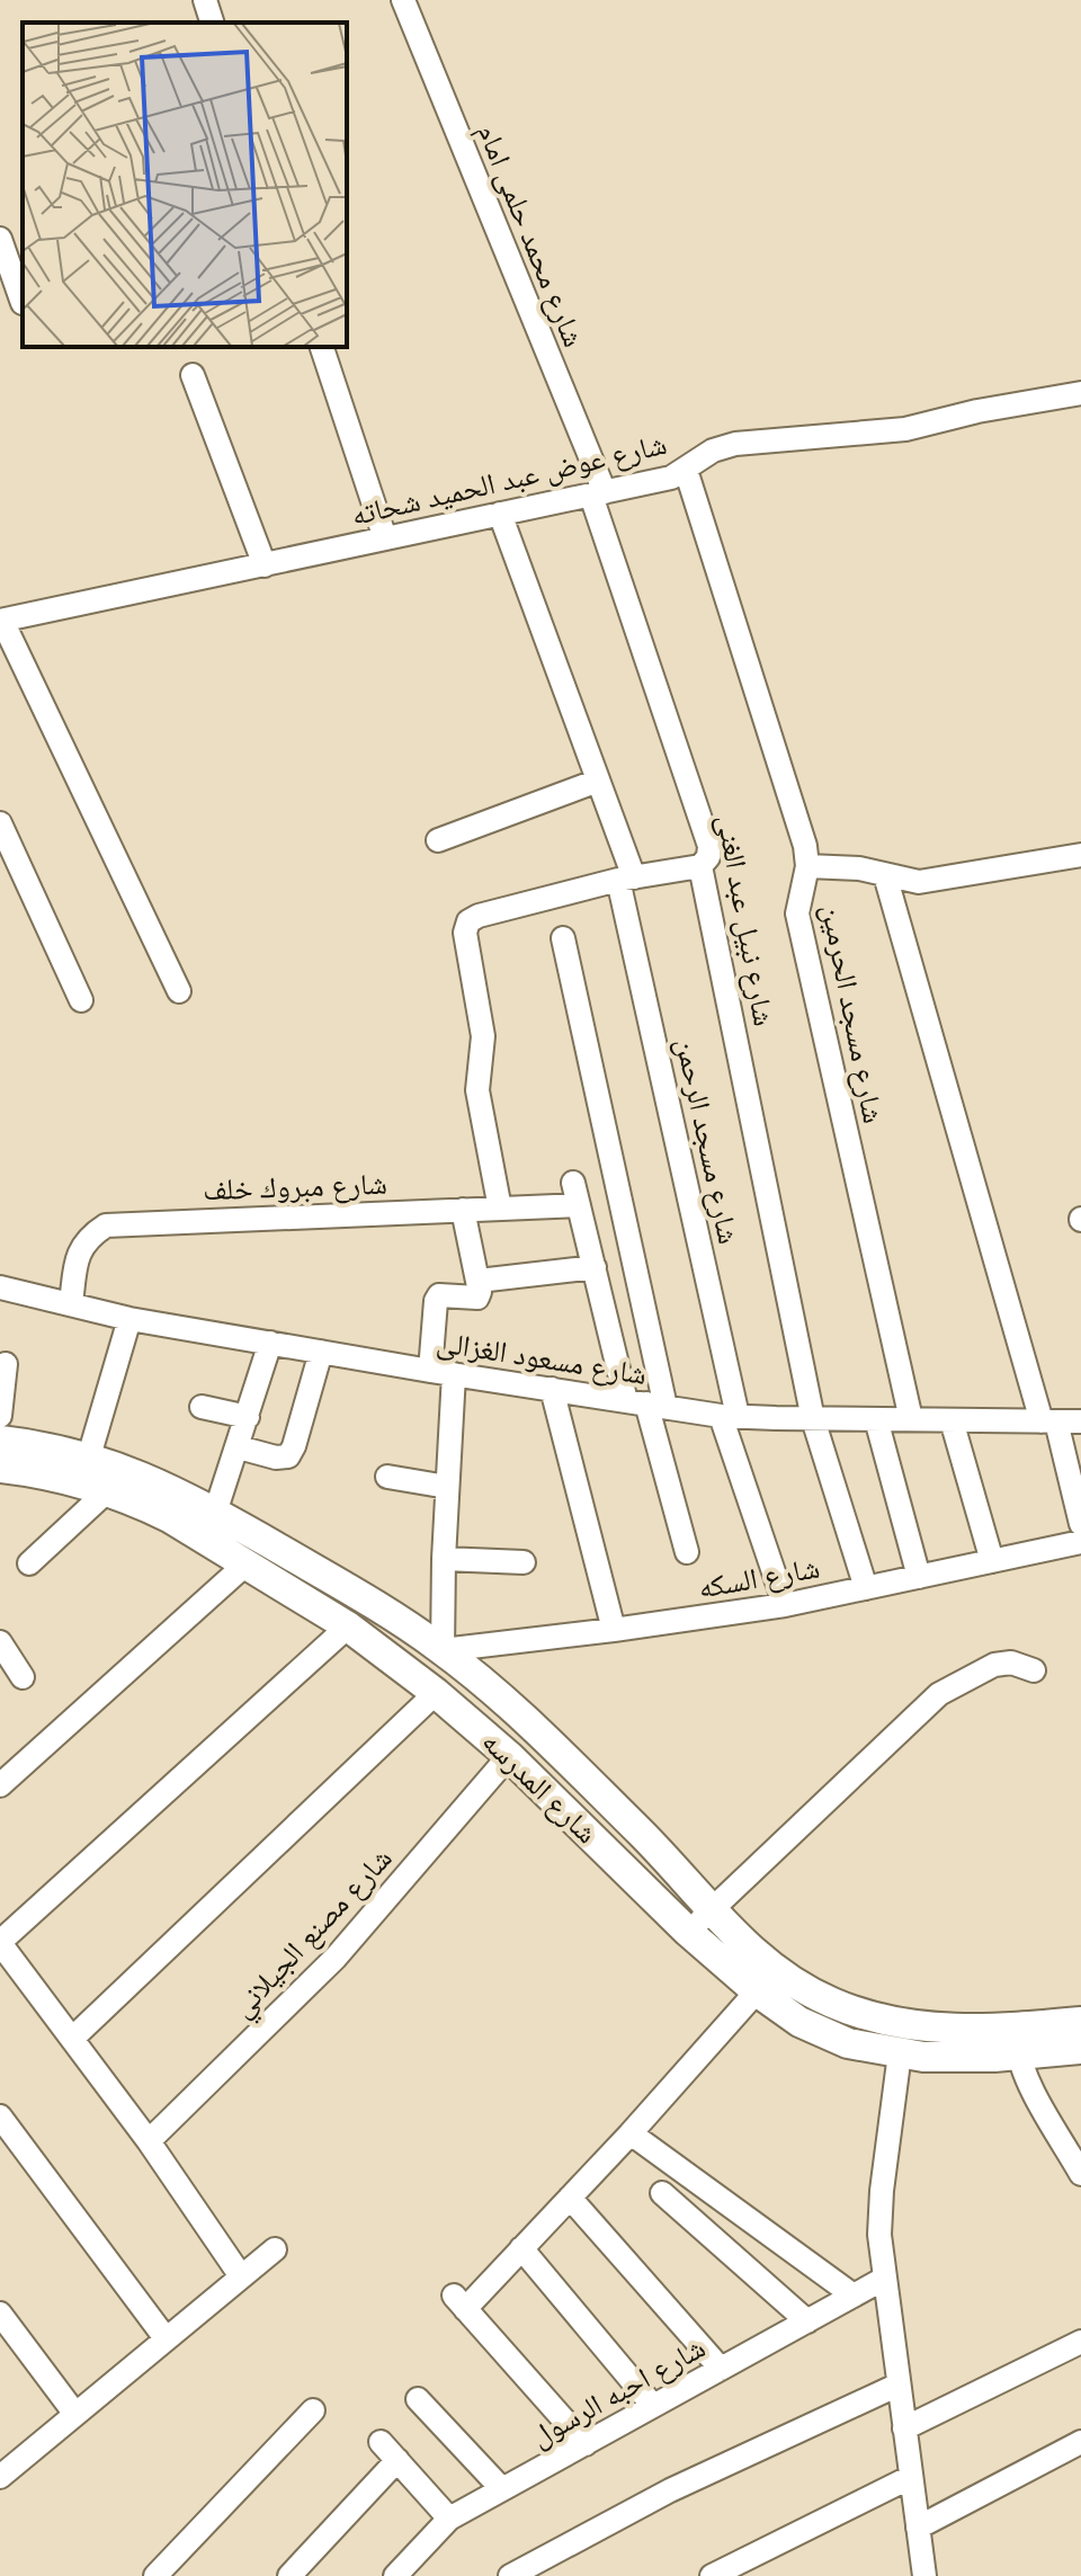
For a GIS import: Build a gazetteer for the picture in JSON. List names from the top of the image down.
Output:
{
  "streets": {
    "street": [
      "شارع محمد حلمى امام",
      "شارع عوض عبد الحميد شحاته",
      "شارع نبيل عبد الغنى",
      "شارع مسجد الحرمين",
      "شارع مسجد الرحمن",
      "شارع مبروك خلف",
      "شارع مسعود الغزالى",
      "شارع السكه",
      "شارع المدرسه",
      "شارع مصنع الجيلاني",
      "شارع احبه الرسول"
    ]
  },
  "crossings": [
    ["شارع محمد حلمى امام", "شارع عوض عبد الحميد شحاته"],
    ["شارع محمد حلمى امام", "شارع نبيل عبد الغنى"],
    ["شارع عوض عبد الحميد شحاته", "شارع نبيل عبد الغنى"],
    ["شارع عوض عبد الحميد شحاته", "شارع مسجد الحرمين"],
    ["شارع عوض عبد الحميد شحاته", "شارع مسجد الرحمن"],
    ["شارع نبيل عبد الغنى", "شارع مسعود الغزالى"],
    ["شارع نبيل عبد الغنى", "شارع السكه"],
    ["شارع مسجد الحرمين", "شارع مسعود الغزالى"],
    ["شارع مسجد الرحمن", "شارع مسعود الغزالى"],
    ["شارع مسجد الرحمن", "شارع السكه"],
    ["شارع مبروك خلف", "شارع مسعود الغزالى"],
    ["شارع السكه", "شارع المدرسه"],
    ["شارع المدرسه", "شارع مصنع الجيلاني"]
  ]
}
